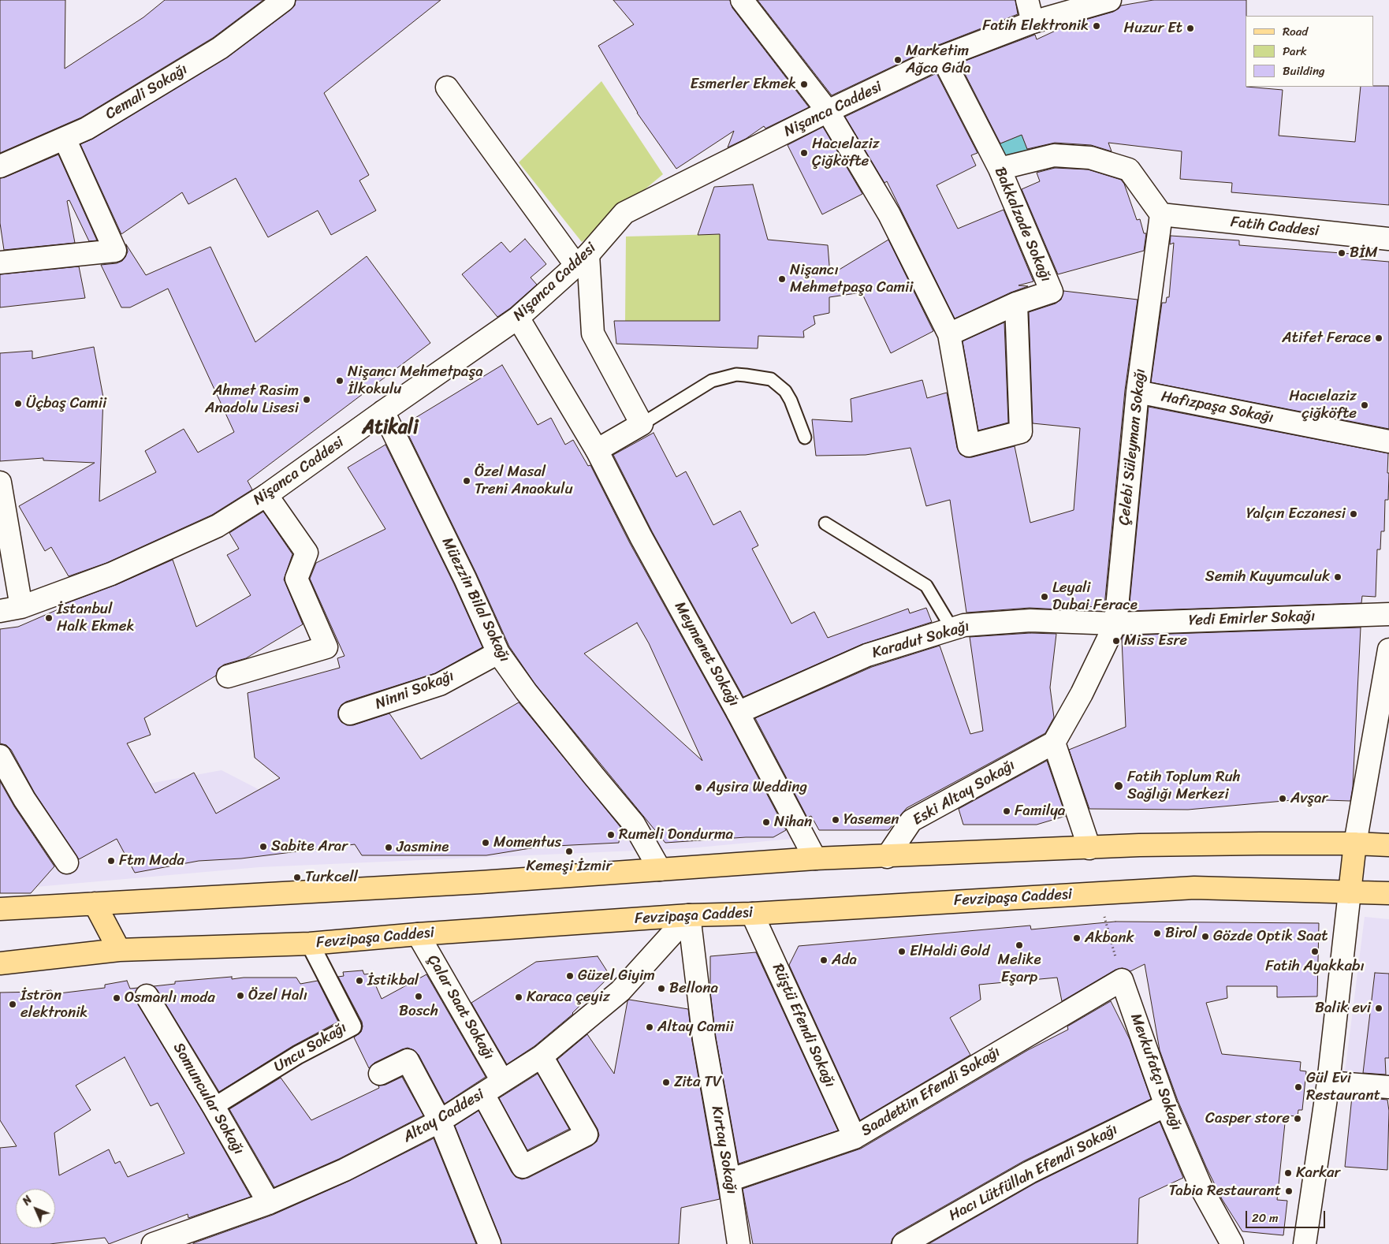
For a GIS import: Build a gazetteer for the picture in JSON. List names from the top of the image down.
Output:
{
  "streets": {
    "main road": ["Fevzipaşa Caddesi"],
    "street": [
      "Cemali Sokağı",
      "Nişanca Caddesi",
      "Bakkalzade Sokağı",
      "Fatih Caddesi",
      "Hafızpaşa Sokağı",
      "Çelebi Süleyman Sokağı",
      "Müezzin Bilal Sokağı",
      "Yedi Emirler Sokağı",
      "Karadut Sokağı",
      "Meymenet Sokağı",
      "Ninni Sokağı",
      "Eski Altay Sokağı",
      "Çalar Saat Sokağı",
      "Rüştü Efendi Sokağı",
      "Uncu Sokağı",
      "Mevkufatçı Sokağı",
      "Saadettin Efendi Sokağı",
      "Somuncular Sokağı",
      "Altay Caddesi",
      "Kırtay Sokağı",
      "Hacı Lütfüllah Efendi Sokağı"
    ]
  },
  "crossings": [
    ["Nişanca Caddesi", "Bakkalzade Sokağı"],
    ["Nişanca Caddesi", "Müezzin Bilal Sokağı"],
    ["Nişanca Caddesi", "Meymenet Sokağı"],
    ["Fatih Caddesi", "Çelebi Süleyman Sokağı"],
    ["Hafızpaşa Sokağı", "Çelebi Süleyman Sokağı"],
    ["Çelebi Süleyman Sokağı", "Yedi Emirler Sokağı"],
    ["Çelebi Süleyman Sokağı", "Karadut Sokağı"],
    ["Çelebi Süleyman Sokağı", "Eski Altay Sokağı"],
    ["Müezzin Bilal Sokağı", "Ninni Sokağı"],
    ["Yedi Emirler Sokağı", "Karadut Sokağı"],
    ["Karadut Sokağı", "Meymenet Sokağı"],
    ["Fevzipaşa Caddesi", "Çalar Saat Sokağı"],
    ["Fevzipaşa Caddesi", "Rüştü Efendi Sokağı"],
    ["Fevzipaşa Caddesi", "Uncu Sokağı"],
    ["Fevzipaşa Caddesi", "Altay Caddesi"],
    ["Fevzipaşa Caddesi", "Kırtay Sokağı"],
    ["Çalar Saat Sokağı", "Altay Caddesi"],
    ["Rüştü Efendi Sokağı", "Saadettin Efendi Sokağı"],
    ["Uncu Sokağı", "Somuncular Sokağı"],
    ["Mevkufatçı Sokağı", "Saadettin Efendi Sokağı"],
    ["Mevkufatçı Sokağı", "Hacı Lütfüllah Efendi Sokağı"],
    ["Saadettin Efendi Sokağı", "Kırtay Sokağı"],
    ["Somuncular Sokağı", "Altay Caddesi"],
    ["Altay Caddesi", "Kırtay Sokağı"]
  ],
  "districts": ["Atikali"],
  "places": [
    "Fatih Elektronik",
    "Huzur Et",
    "Marketim Ağca Gıda",
    "Esmerler Ekmek",
    "Hacıelaziz Çiğköfte",
    "BİM",
    "Nişancı Mehmetpaşa Camii",
    "Atifet Ferace",
    "Nişancı Mehmetpaşa İlkokulu",
    "Ahmet Rasim Anadolu Lisesi",
    "Üçbaş Camii",
    "Hacıelaziz çiğköfte",
    "Özel Masal Treni Anaokulu",
    "Yalçın Eczanesi",
    "Semih Kuyumculuk",
    "Leyali Dubai Ferace",
    "İstanbul Halk Ekmek",
    "Miss Esre",
    "Fatih Toplum Ruh Sağlığı Merkezi",
    "Aysira Wedding",
    "Avşar",
    "Familya",
    "Yasemen",
    "Nihan",
    "Rumeli Dondurma",
    "Momentus",
    "Sabite Arar",
    "Jasmine",
    "Kemeşi İzmir",
    "Ftm Moda",
    "Turkcell",
    "Birol",
    "Gözde Optik Saat",
    "Akbank",
    "Melike Eşarp",
    "ElHaldi Gold",
    "Fatih Ayakkabı",
    "Ada",
    "Güzel Giyim",
    "İstikbal",
    "Bellona",
    "Özel Halı",
    "Bosch",
    "Karaca çeyiz",
    "Osmanlı moda",
    "İstron elektronik",
    "Balik evi",
    "Altay Camii",
    "Zita TV",
    "Gül Evi Restaurant",
    "Casper store",
    "Karkar",
    "Tabia Restaurant"
  ],
  "legend": ["Road", "Park", "Building"],
  "scale_bar": "20 m",
  "north": "top left"
}
